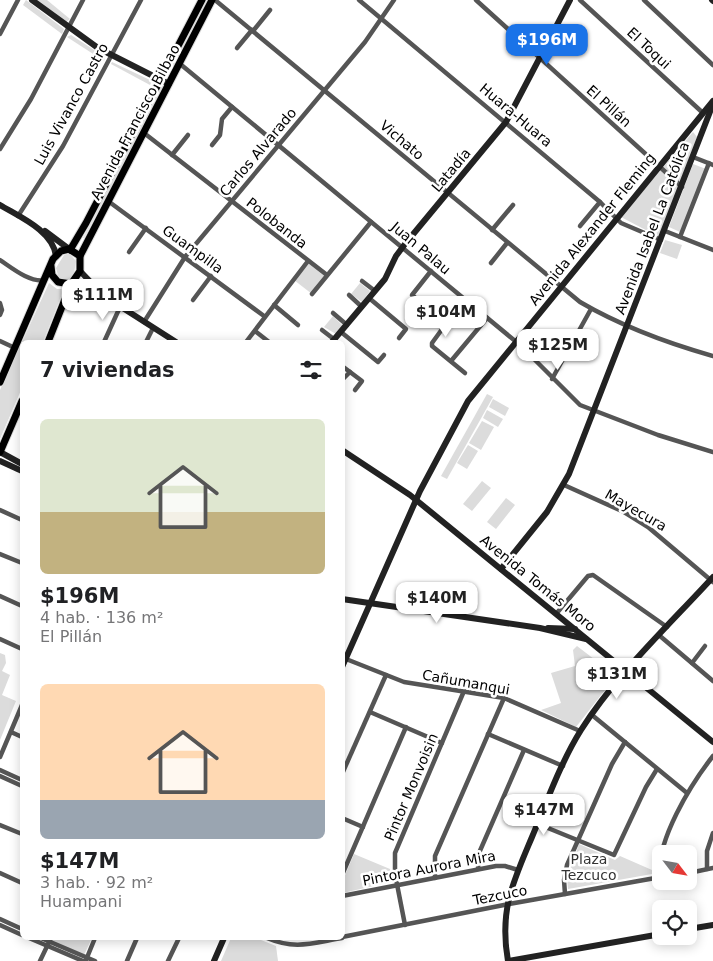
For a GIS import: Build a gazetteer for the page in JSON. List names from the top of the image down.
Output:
{
  "streets": {
    "main road": [
      "Avenida Francisco Bilbao",
      "Latadía",
      "Avenida Isabel La Católica",
      "Avenida Alexander Fleming",
      "Avenida Tomás Moro"
    ],
    "street": [
      "El Toqui",
      "Luis Vivanco Castro",
      "El Pillán",
      "Huara-Huara",
      "Vichato",
      "Carlos Alvarado",
      "Polobanda",
      "Juan Palau",
      "Guampilla",
      "Mayecura",
      "Cañumanqui",
      "Pintor Monvoisin",
      "Pintora Aurora Mira",
      "Tezcuco"
    ]
  },
  "crossings": [
    ["El Toqui", "Avenida Alexander Fleming"],
    ["El Pillán", "Latadía"],
    ["El Pillán", "Avenida Isabel La Católica"],
    ["El Pillán", "Avenida Alexander Fleming"],
    ["Huara-Huara", "Carlos Alvarado"],
    ["Huara-Huara", "Latadía"],
    ["Huara-Huara", "Avenida Isabel La Católica"],
    ["Huara-Huara", "Avenida Alexander Fleming"],
    ["Avenida Francisco Bilbao", "Vichato"],
    ["Avenida Francisco Bilbao", "Polobanda"],
    ["Avenida Francisco Bilbao", "Juan Palau"],
    ["Avenida Francisco Bilbao", "Guampilla"],
    ["Vichato", "Carlos Alvarado"],
    ["Vichato", "Latadía"],
    ["Vichato", "Avenida Isabel La Católica"],
    ["Vichato", "Avenida Alexander Fleming"],
    ["Carlos Alvarado", "Polobanda"],
    ["Carlos Alvarado", "Juan Palau"],
    ["Carlos Alvarado", "Guampilla"],
    ["Latadía", "Juan Palau"],
    ["Avenida Isabel La Católica", "Avenida Alexander Fleming"],
    ["Avenida Isabel La Católica", "Juan Palau"],
    ["Avenida Isabel La Católica", "Mayecura"],
    ["Avenida Isabel La Católica", "Avenida Tomás Moro"],
    ["Avenida Alexander Fleming", "Juan Palau"],
    ["Avenida Alexander Fleming", "Avenida Tomás Moro"],
    ["Cañumanqui", "Pintor Monvoisin"],
    ["Pintor Monvoisin", "Pintora Aurora Mira"],
    ["Pintor Monvoisin", "Tezcuco"]
  ],
  "parks": ["Plaza Tezcuco"],
  "north": "bottom right",
  "page": {
    "price": [
      "$196M",
      "$111M",
      "$104M",
      "$125M",
      "$140M",
      "$131M",
      "$147M"
    ],
    "heading": "7 viviendas",
    "list": [
      {
        "name": "$196M",
        "note": "4 hab. · 136 m² · El Pillán"
      },
      {
        "name": "$147M",
        "note": "3 hab. · 92 m² · Huampani"
      }
    ]
  }
}
